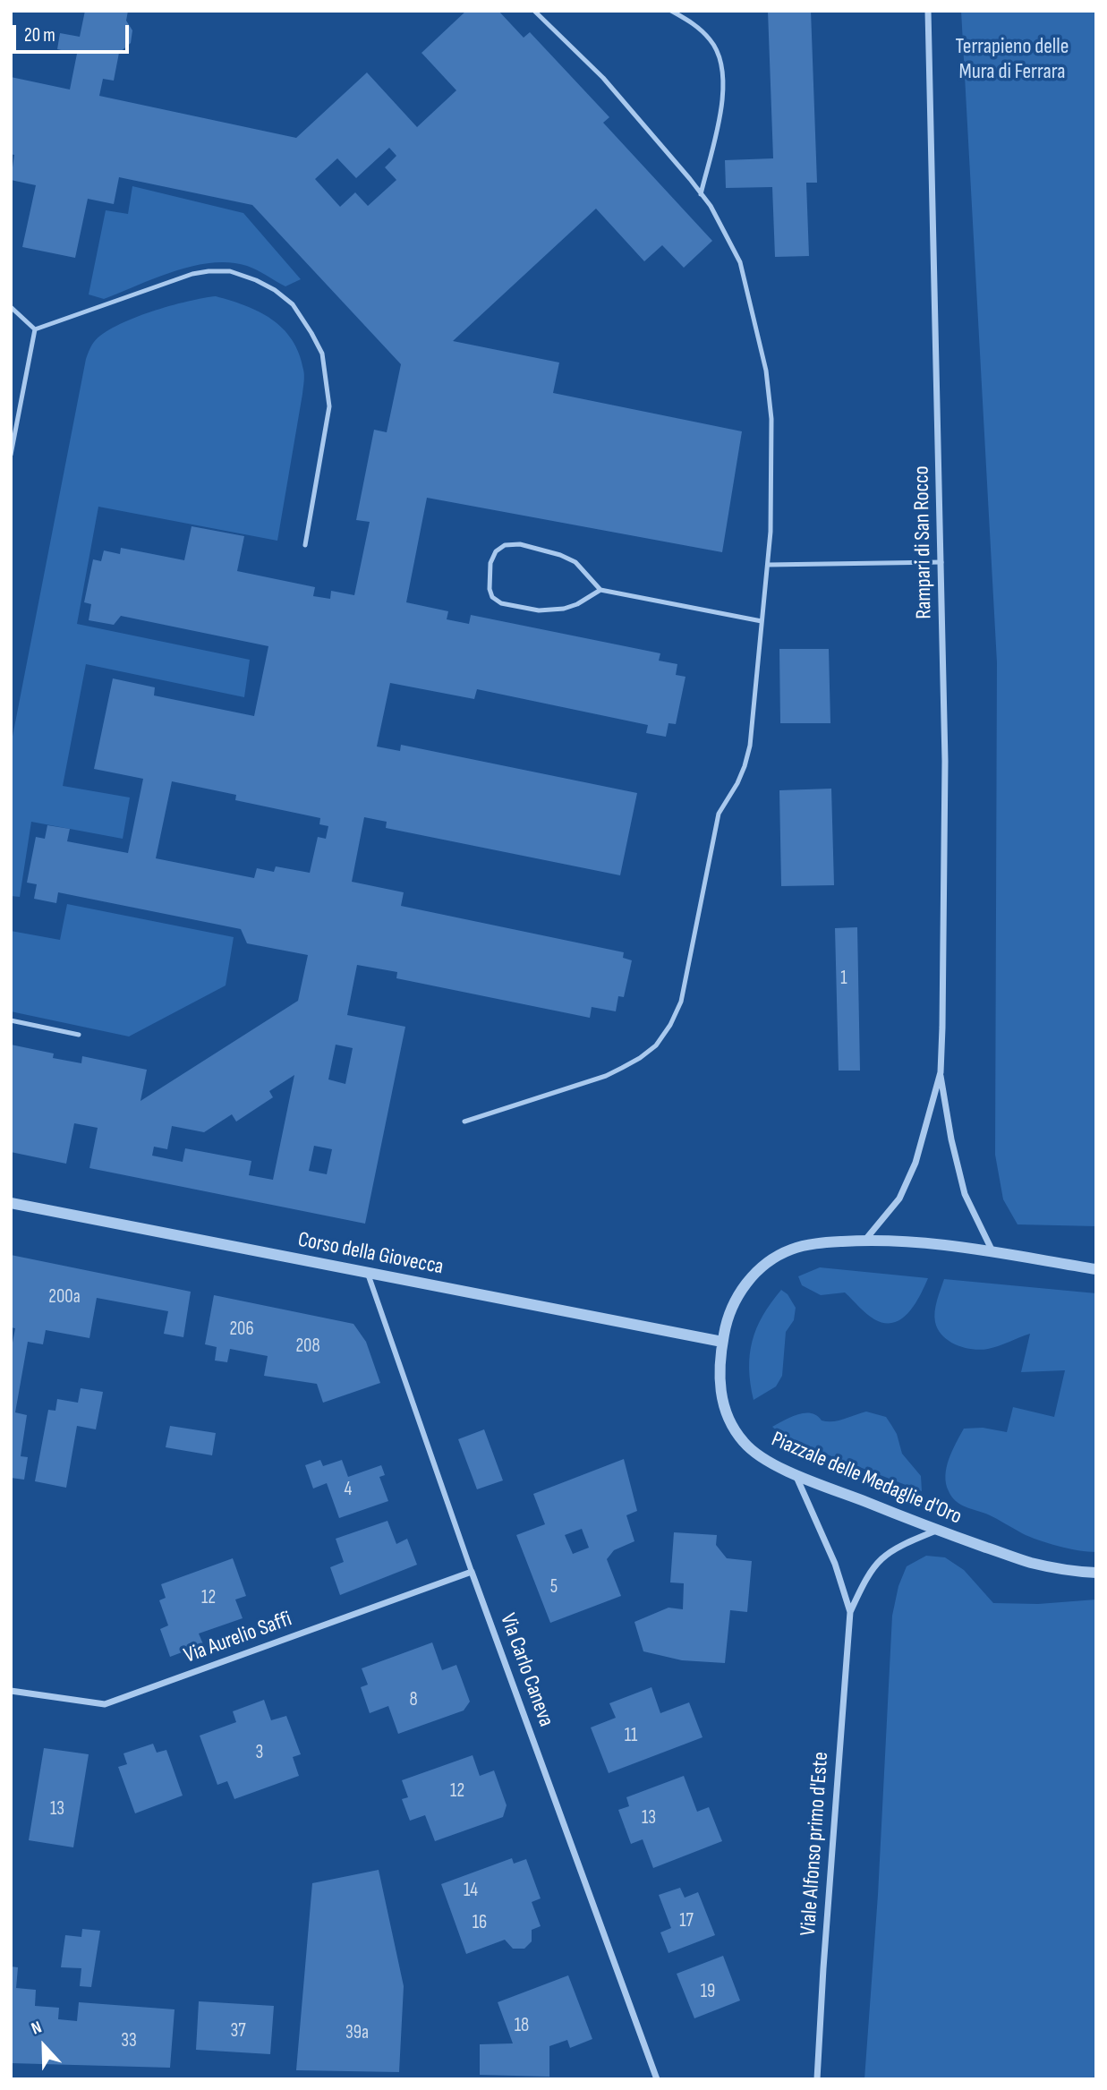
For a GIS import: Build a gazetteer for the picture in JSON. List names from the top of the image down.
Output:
{
  "streets": {
    "street": [
      "Rampari di San Rocco",
      "Corso della Giovecca",
      "Piazzale delle Medaglie d'Oro",
      "Via Aurelio Saffi",
      "Via Carlo Caneva",
      "Viale Alfonso primo d'Este"
    ]
  },
  "crossings": [
    ["Rampari di San Rocco", "Piazzale delle Medaglie d'Oro"],
    ["Corso della Giovecca", "Piazzale delle Medaglie d'Oro"],
    ["Corso della Giovecca", "Via Carlo Caneva"],
    ["Via Aurelio Saffi", "Via Carlo Caneva"]
  ],
  "parks": ["Terrapieno delle Mura di Ferrara"],
  "house_numbers": [
    "1",
    "200a",
    "206",
    "208",
    "4",
    "5",
    "12",
    "8",
    "11",
    "3",
    "12",
    "13",
    "13",
    "14",
    "17",
    "16",
    "19",
    "18",
    "37",
    "39a",
    "33"
  ],
  "scale_bar": "20 m",
  "north": "top"
}
